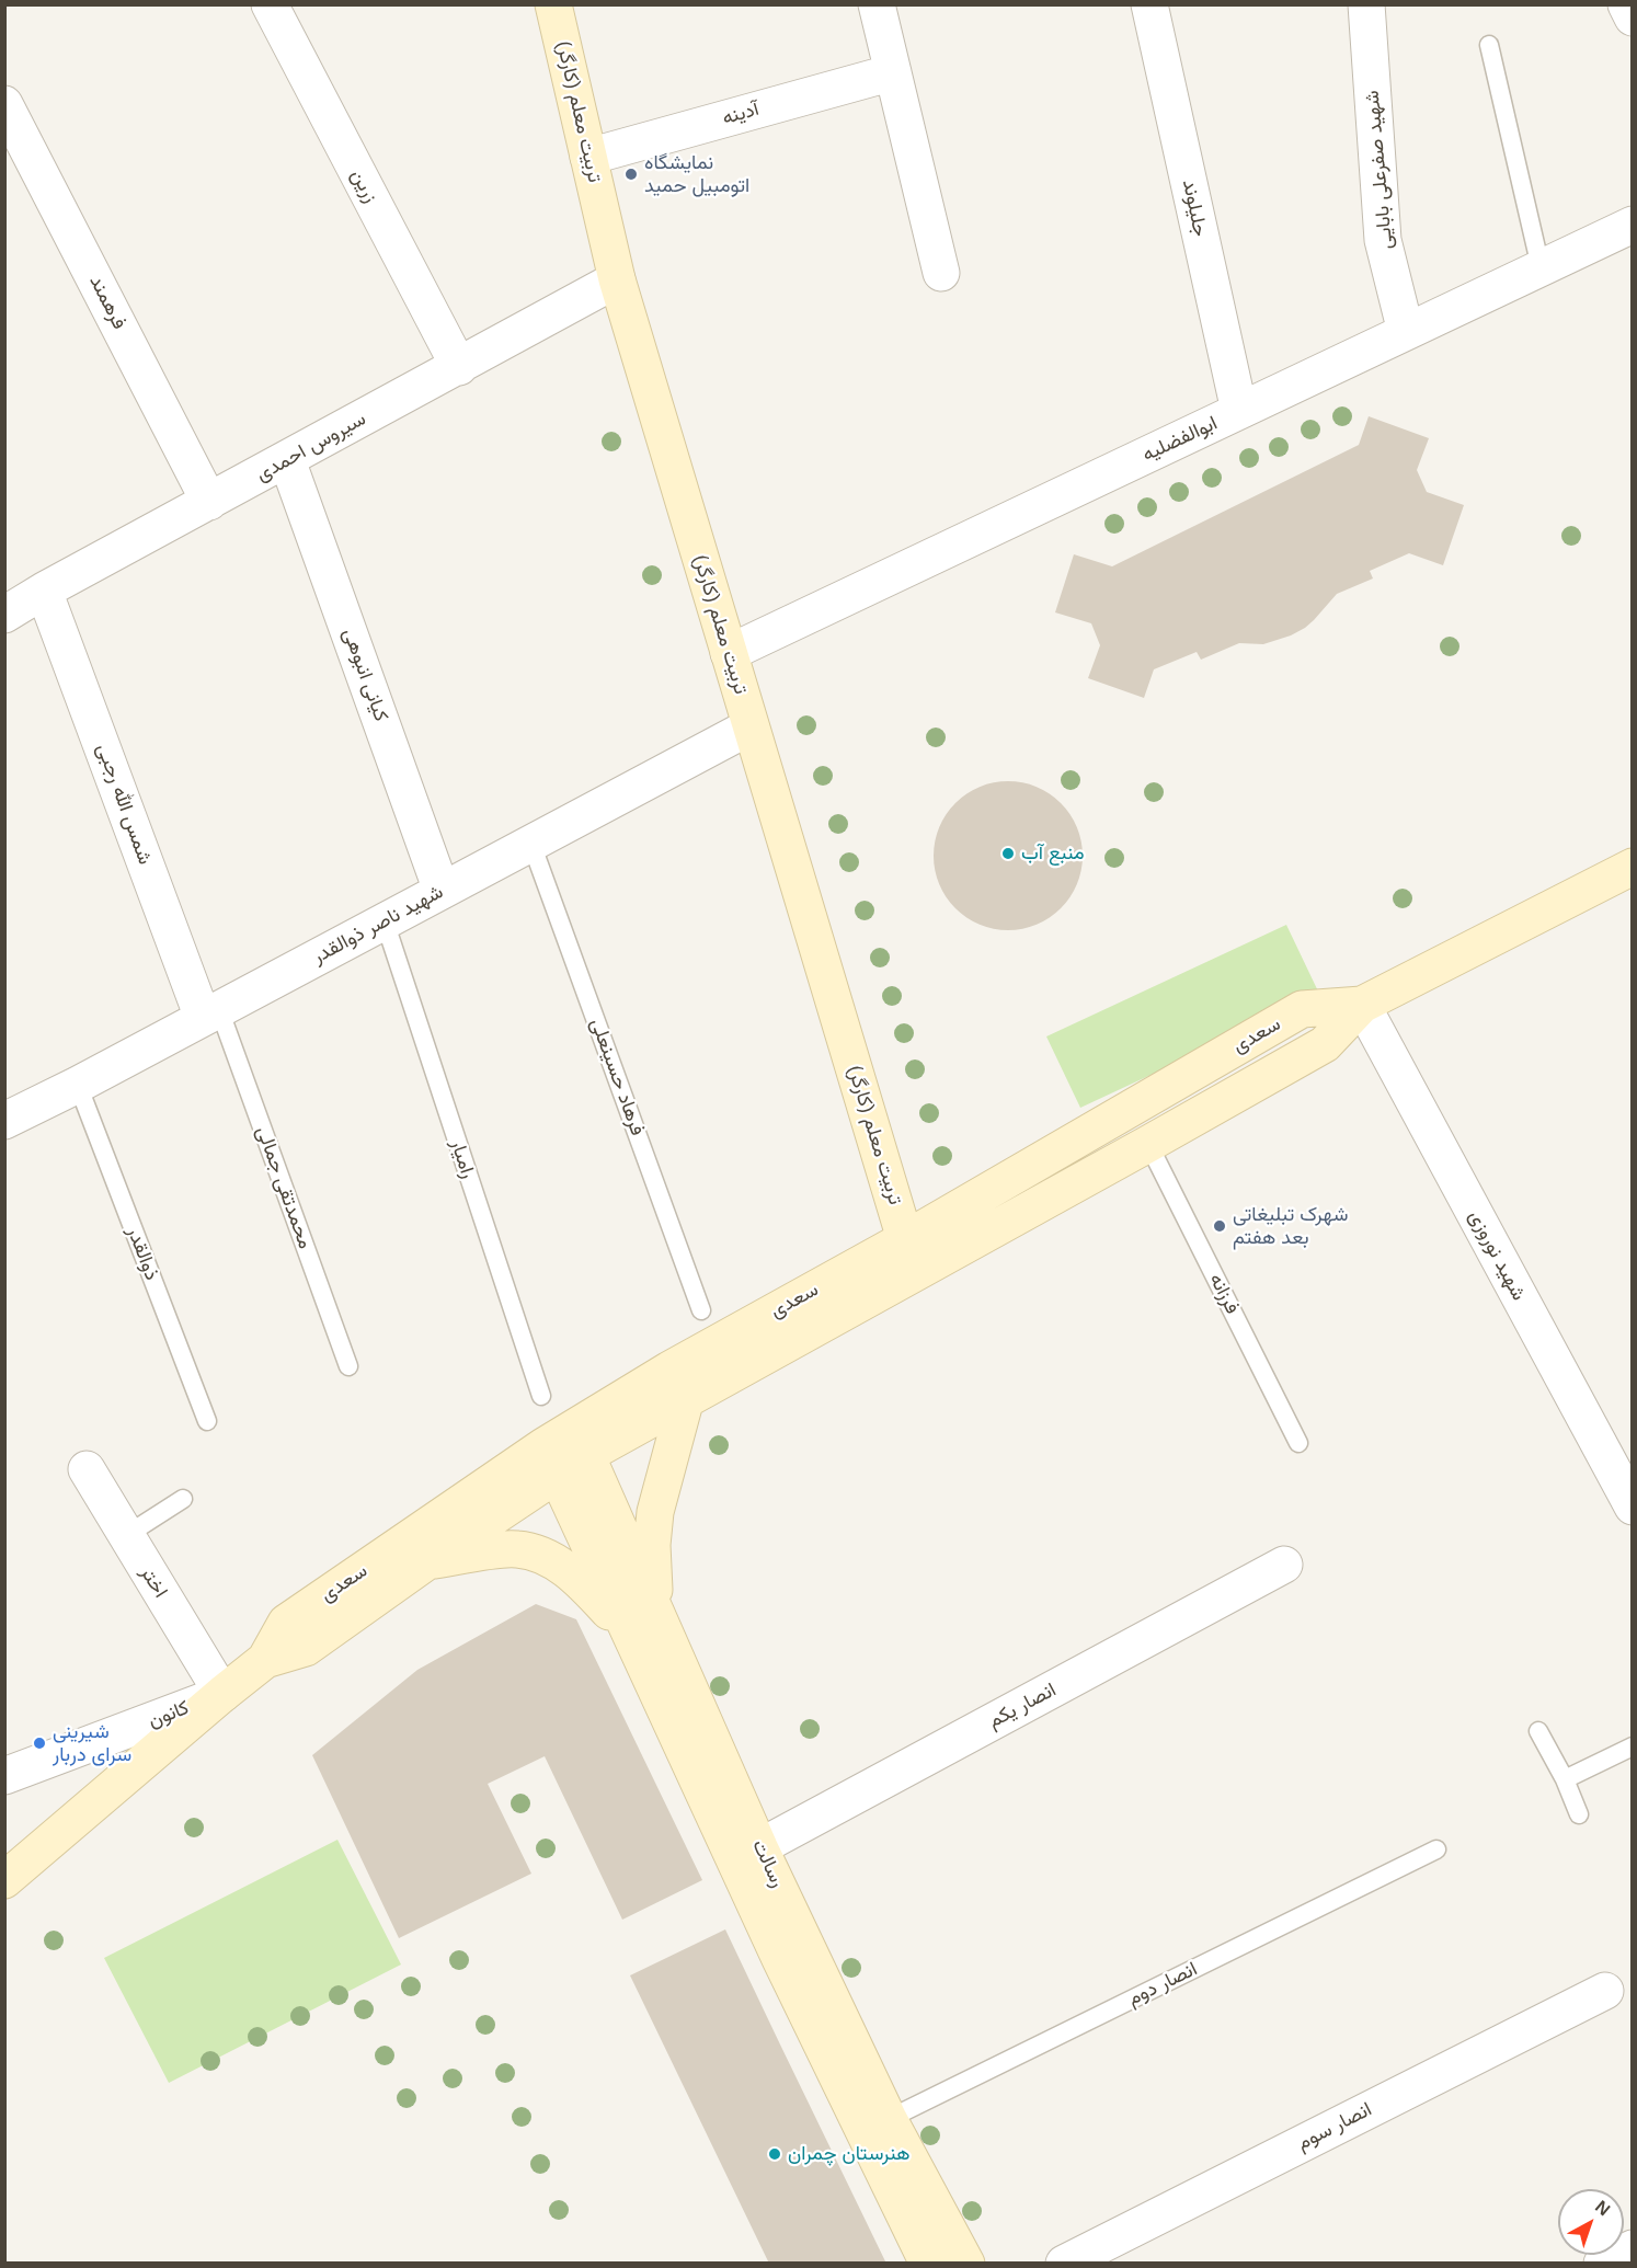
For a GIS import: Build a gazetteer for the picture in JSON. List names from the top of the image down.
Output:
{
  "streets": {
    "main road": ["تربیت معلم (کارگر)", "سعدی", "رسالت"],
    "street": [
      "آدینه",
      "شهید صفرعلی بابایی",
      "زرین",
      "جلیلوند",
      "فرهمند",
      "ابوالفضلیه",
      "سیروس احمدی",
      "کیانی انبوهی",
      "شمس الله رجبی",
      "شهید ناصر ذوالقدر",
      "شهید نوروزی",
      "اختر",
      "انصار یکم",
      "کانون",
      "انصار سوم"
    ],
    "lane": [
      "فرهاد حسینعلی",
      "رامیار",
      "محمدتقی جمالی",
      "ذوالقدر",
      "فرزانه",
      "انصار دوم"
    ]
  },
  "crossings": [
    ["تربیت معلم (کارگر)", "آدینه"],
    ["تربیت معلم (کارگر)", "ابوالفضلیه"],
    ["تربیت معلم (کارگر)", "سیروس احمدی"],
    ["تربیت معلم (کارگر)", "شهید ناصر ذوالقدر"],
    ["تربیت معلم (کارگر)", "سعدی"],
    ["شهید صفرعلی بابایی", "ابوالفضلیه"],
    ["زرین", "سیروس احمدی"],
    ["جلیلوند", "ابوالفضلیه"],
    ["فرهمند", "سیروس احمدی"],
    ["سیروس احمدی", "کیانی انبوهی"],
    ["سیروس احمدی", "شمس الله رجبی"],
    ["کیانی انبوهی", "شهید ناصر ذوالقدر"],
    ["شمس الله رجبی", "شهید ناصر ذوالقدر"],
    ["شمس الله رجبی", "محمدتقی جمالی"],
    ["شهید ناصر ذوالقدر", "فرهاد حسینعلی"],
    ["شهید ناصر ذوالقدر", "رامیار"],
    ["شهید ناصر ذوالقدر", "محمدتقی جمالی"],
    ["شهید ناصر ذوالقدر", "ذوالقدر"],
    ["سعدی", "شهید نوروزی"],
    ["سعدی", "فرزانه"],
    ["سعدی", "اختر"],
    ["سعدی", "کانون"],
    ["سعدی", "رسالت"],
    ["اختر", "کانون"],
    ["انصار یکم", "رسالت"],
    ["رسالت", "انصار دوم"]
  ],
  "places": [
    "نمایشگاه اتومبیل حمید",
    "منبع آب",
    "شهرک تبلیغاتی بعد هفتم",
    "شیرینی سرای دربار",
    "هنرستان چمران"
  ],
  "north": "top right"
}
